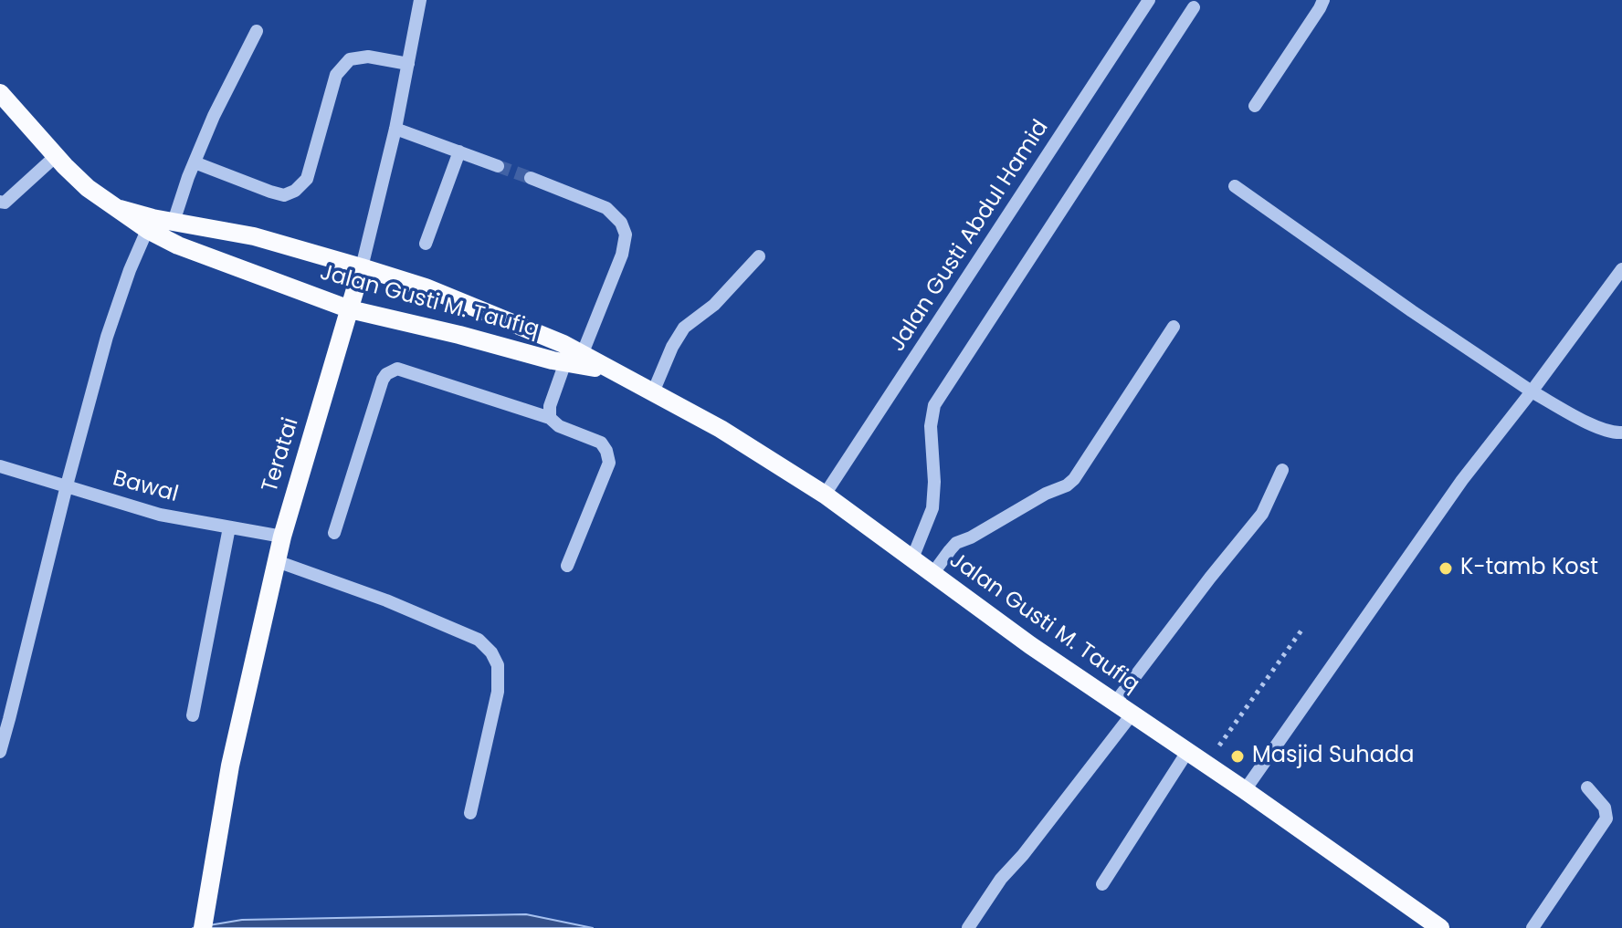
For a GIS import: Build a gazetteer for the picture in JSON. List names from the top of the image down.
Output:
{
  "streets": {
    "main road": ["Jalan Gusti M. Taufiq", "Teratai"],
    "street": ["Jalan Gusti Abdul Hamid", "Bawal"]
  },
  "crossings": [
    ["Jalan Gusti Abdul Hamid", "Jalan Gusti M. Taufiq"],
    ["Jalan Gusti M. Taufiq", "Teratai"],
    ["Teratai", "Bawal"]
  ],
  "places": ["K-tamb Kost", "Masjid Suhada"]
}
